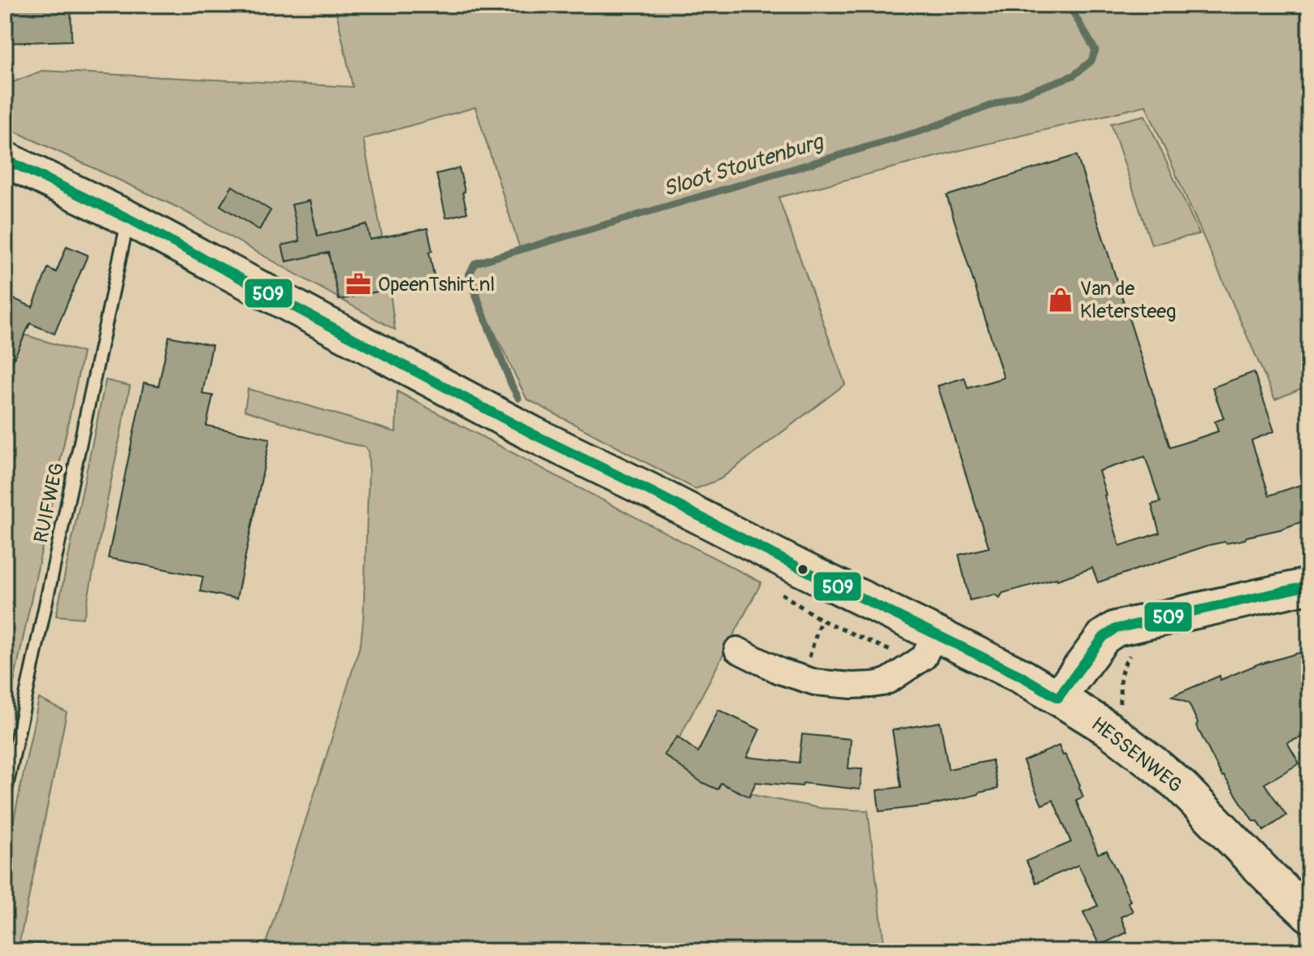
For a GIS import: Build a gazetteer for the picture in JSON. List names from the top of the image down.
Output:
{
  "streets": {
    "street": ["HESSENWEG"],
    "lane": ["RUIFWEG"]
  },
  "crossings": [
    ["RUIFWEG", "HESSENWEG"]
  ],
  "water": ["Sloot Stoutenburg"],
  "places": {
    "office": ["OpeenTshirt.nl"],
    "shop": ["Van de Kletersteeg"]
  },
  "lines": ["transit line 509"]
}
